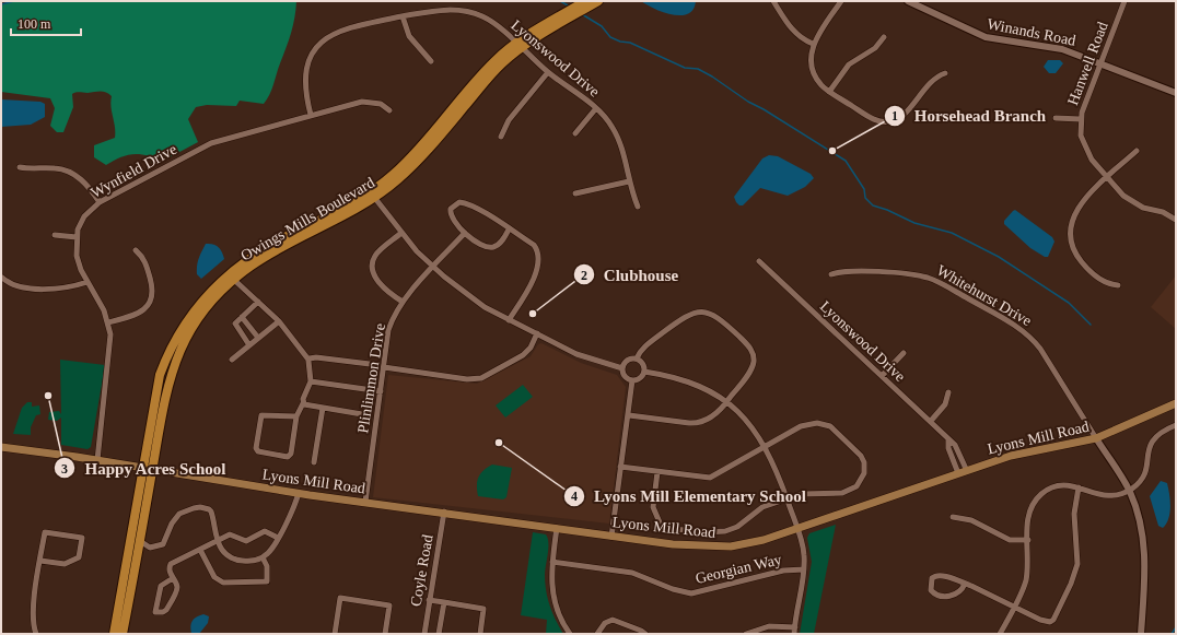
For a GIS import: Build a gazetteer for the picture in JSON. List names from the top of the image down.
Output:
{
  "streets": {
    "main road": ["Owings Mills Boulevard", "Lyons Mill Road"],
    "street": [
      "Winands Road",
      "Lyonswood Drive",
      "Hanwell Road",
      "Wynfield Drive",
      "Whitehurst Drive",
      "Plinlimmon Drive",
      "Georgian Way",
      "Coyle Road"
    ]
  },
  "crossings": [
    ["Winands Road", "Hanwell Road"],
    ["Lyonswood Drive", "Wynfield Drive"],
    ["Lyonswood Drive", "Owings Mills Boulevard"],
    ["Lyonswood Drive", "Lyons Mill Road"],
    ["Wynfield Drive", "Lyons Mill Road"],
    ["Owings Mills Boulevard", "Lyons Mill Road"],
    ["Whitehurst Drive", "Lyons Mill Road"],
    ["Plinlimmon Drive", "Lyons Mill Road"],
    ["Lyons Mill Road", "Coyle Road"]
  ],
  "places": [
    "Horsehead Branch",
    "Clubhouse",
    "Happy Acres School",
    "Lyons Mill Elementary School"
  ],
  "scale_bar": "100 m"
}
